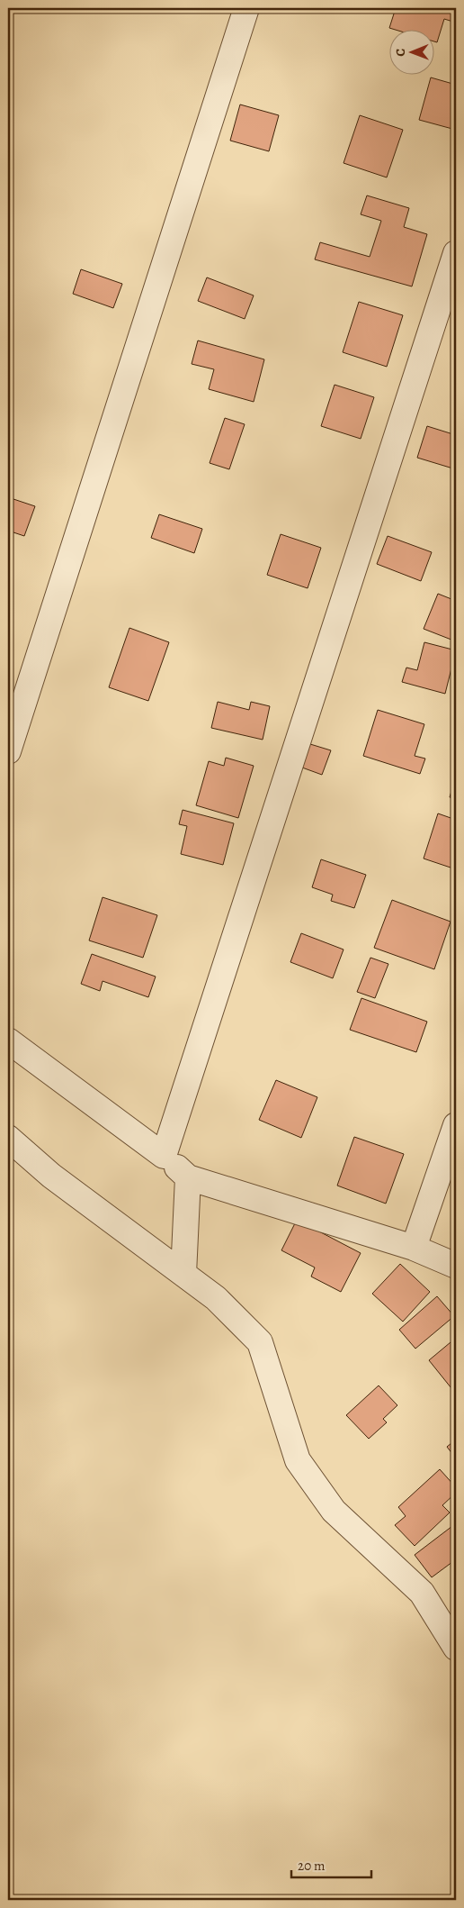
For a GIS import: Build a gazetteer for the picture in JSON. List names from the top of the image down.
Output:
{
  "scale_bar": "20 m",
  "north": "left"
}
